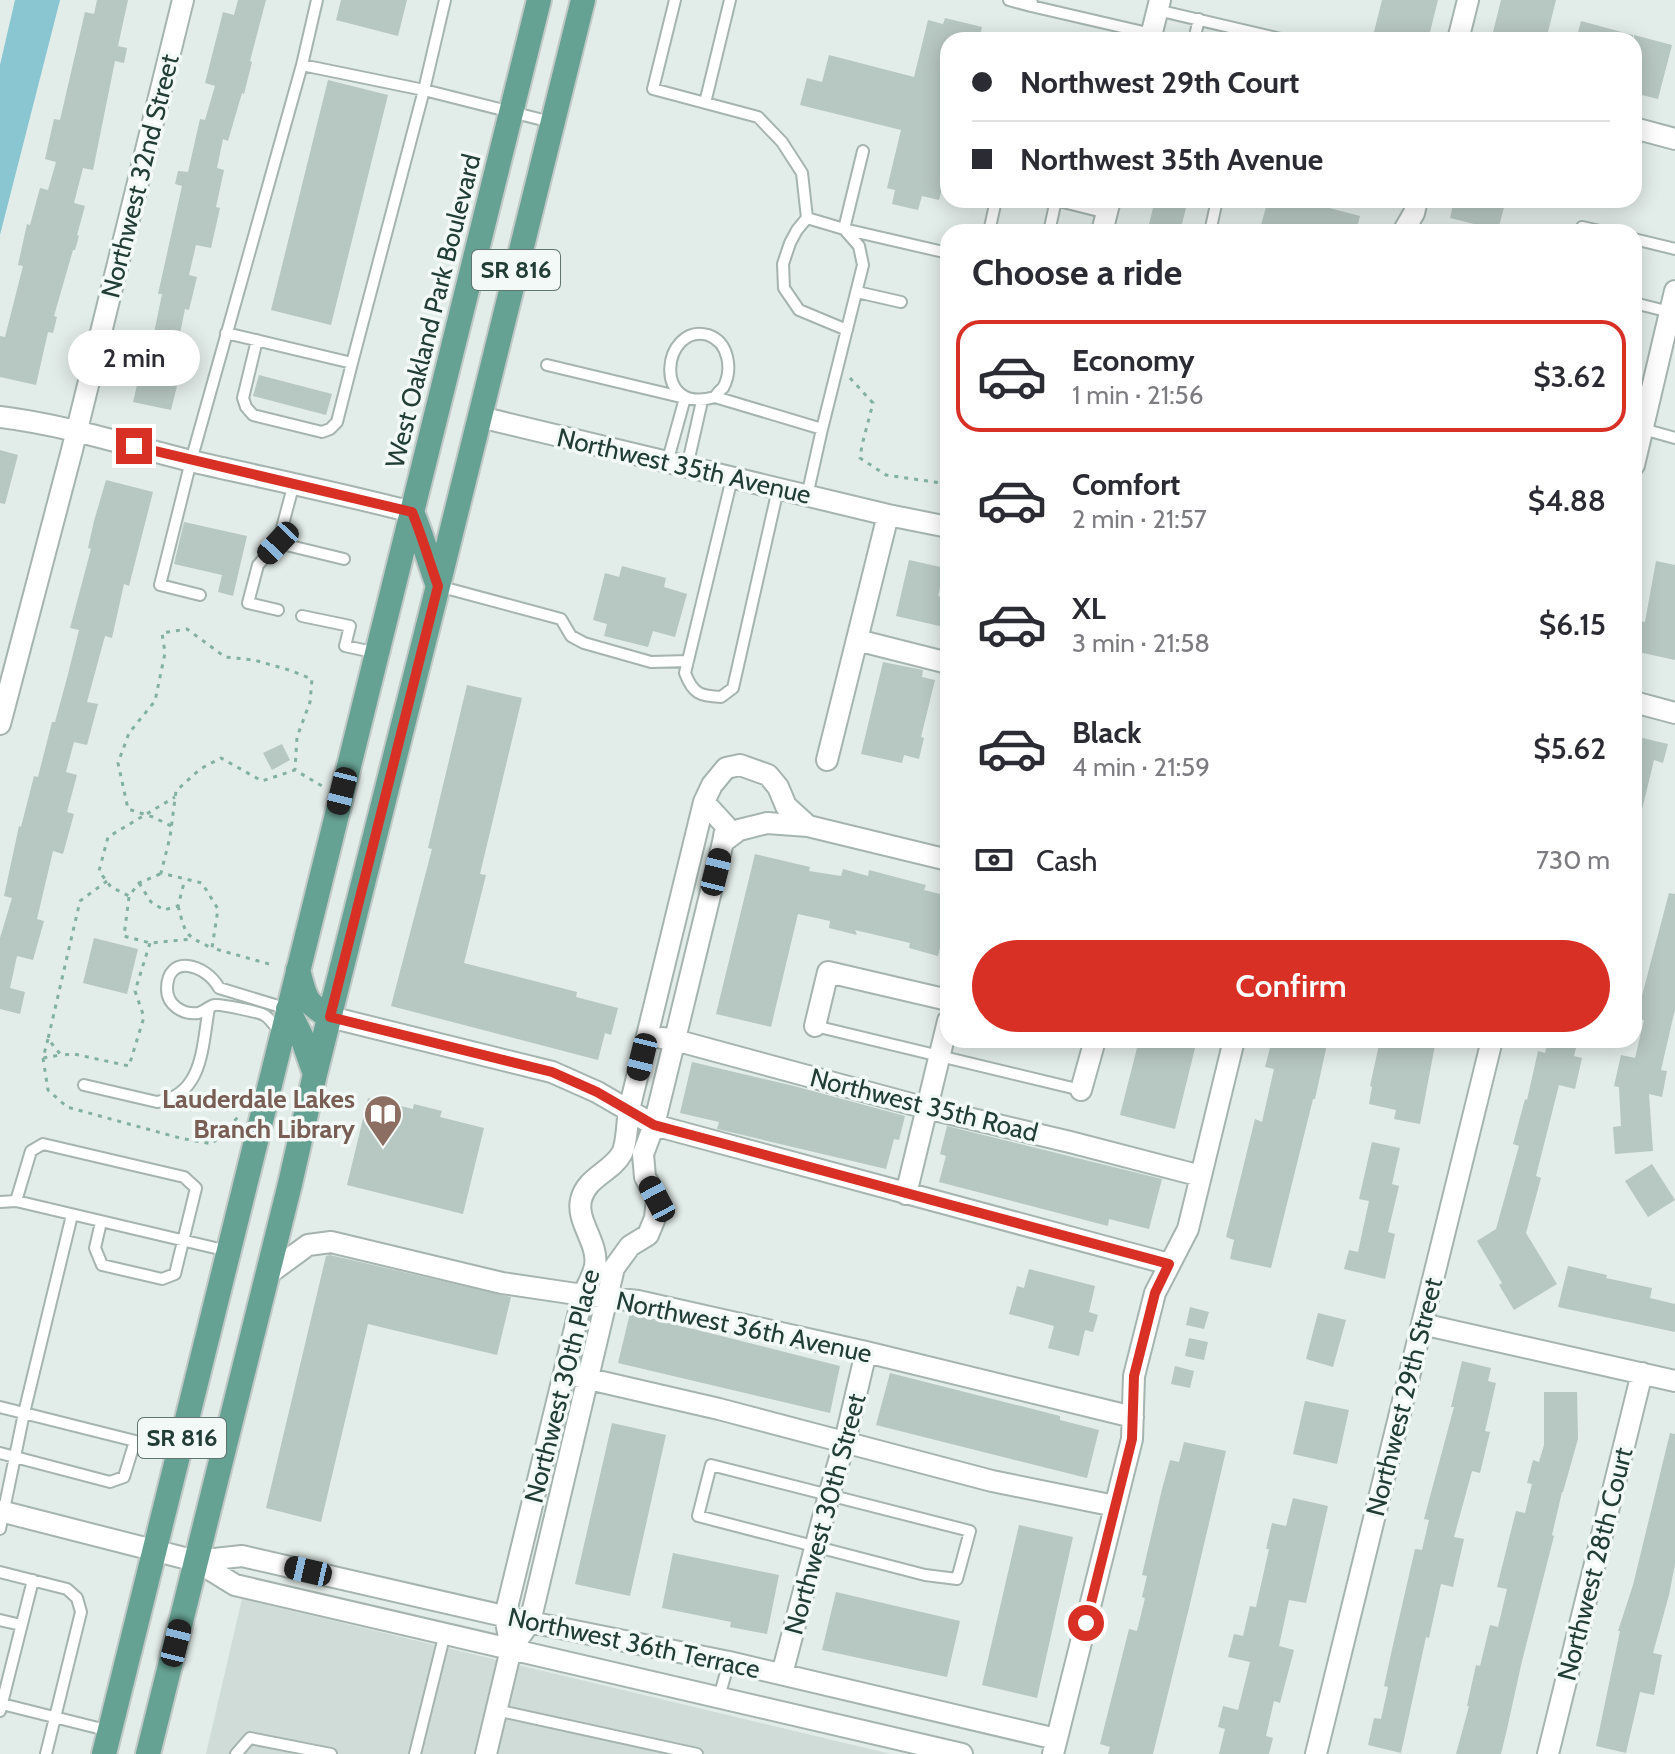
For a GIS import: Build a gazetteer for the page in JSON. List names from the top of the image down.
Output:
{
  "streets": {
    "main road": ["SR 816", "West Oakland Park Boulevard"],
    "street": [
      "Northwest 32nd Street",
      "Northwest 35th Avenue",
      "Northwest 35th Road",
      "Northwest 36th Avenue",
      "Northwest 30th Place",
      "Northwest 29th Street",
      "Northwest 30th Street",
      "Northwest 28th Court",
      "Northwest 36th Terrace"
    ]
  },
  "crossings": [
    ["SR 816", "Northwest 35th Avenue"],
    ["SR 816", "Northwest 36th Avenue"],
    ["SR 816", "Northwest 36th Terrace"],
    ["West Oakland Park Boulevard", "Northwest 36th Terrace"],
    ["Northwest 35th Road", "Northwest 30th Place"],
    ["Northwest 36th Avenue", "Northwest 30th Place"],
    ["Northwest 36th Avenue", "Northwest 30th Street"],
    ["Northwest 30th Place", "Northwest 36th Terrace"],
    ["Northwest 30th Street", "Northwest 36th Terrace"]
  ],
  "places": {
    "library": ["Lauderdale Lakes Branch Library"]
  },
  "page": {
    "banner": ["Northwest 29th Court", "Northwest 35th Avenue"],
    "heading": "Choose a ride",
    "list": [
      {
        "name": "Economy",
        "note": "1 min · 21:56",
        "value": "$3.62"
      },
      {
        "name": "Comfort",
        "note": "2 min · 21:57",
        "value": "$4.88"
      },
      {
        "name": "XL",
        "note": "3 min · 21:58",
        "value": "$6.15"
      },
      {
        "name": "Black",
        "note": "4 min · 21:59",
        "value": "$5.62"
      }
    ],
    "bubble": "2 min",
    "pay": ["Cash", "730 m"],
    "buttons": "Confirm"
  }
}
